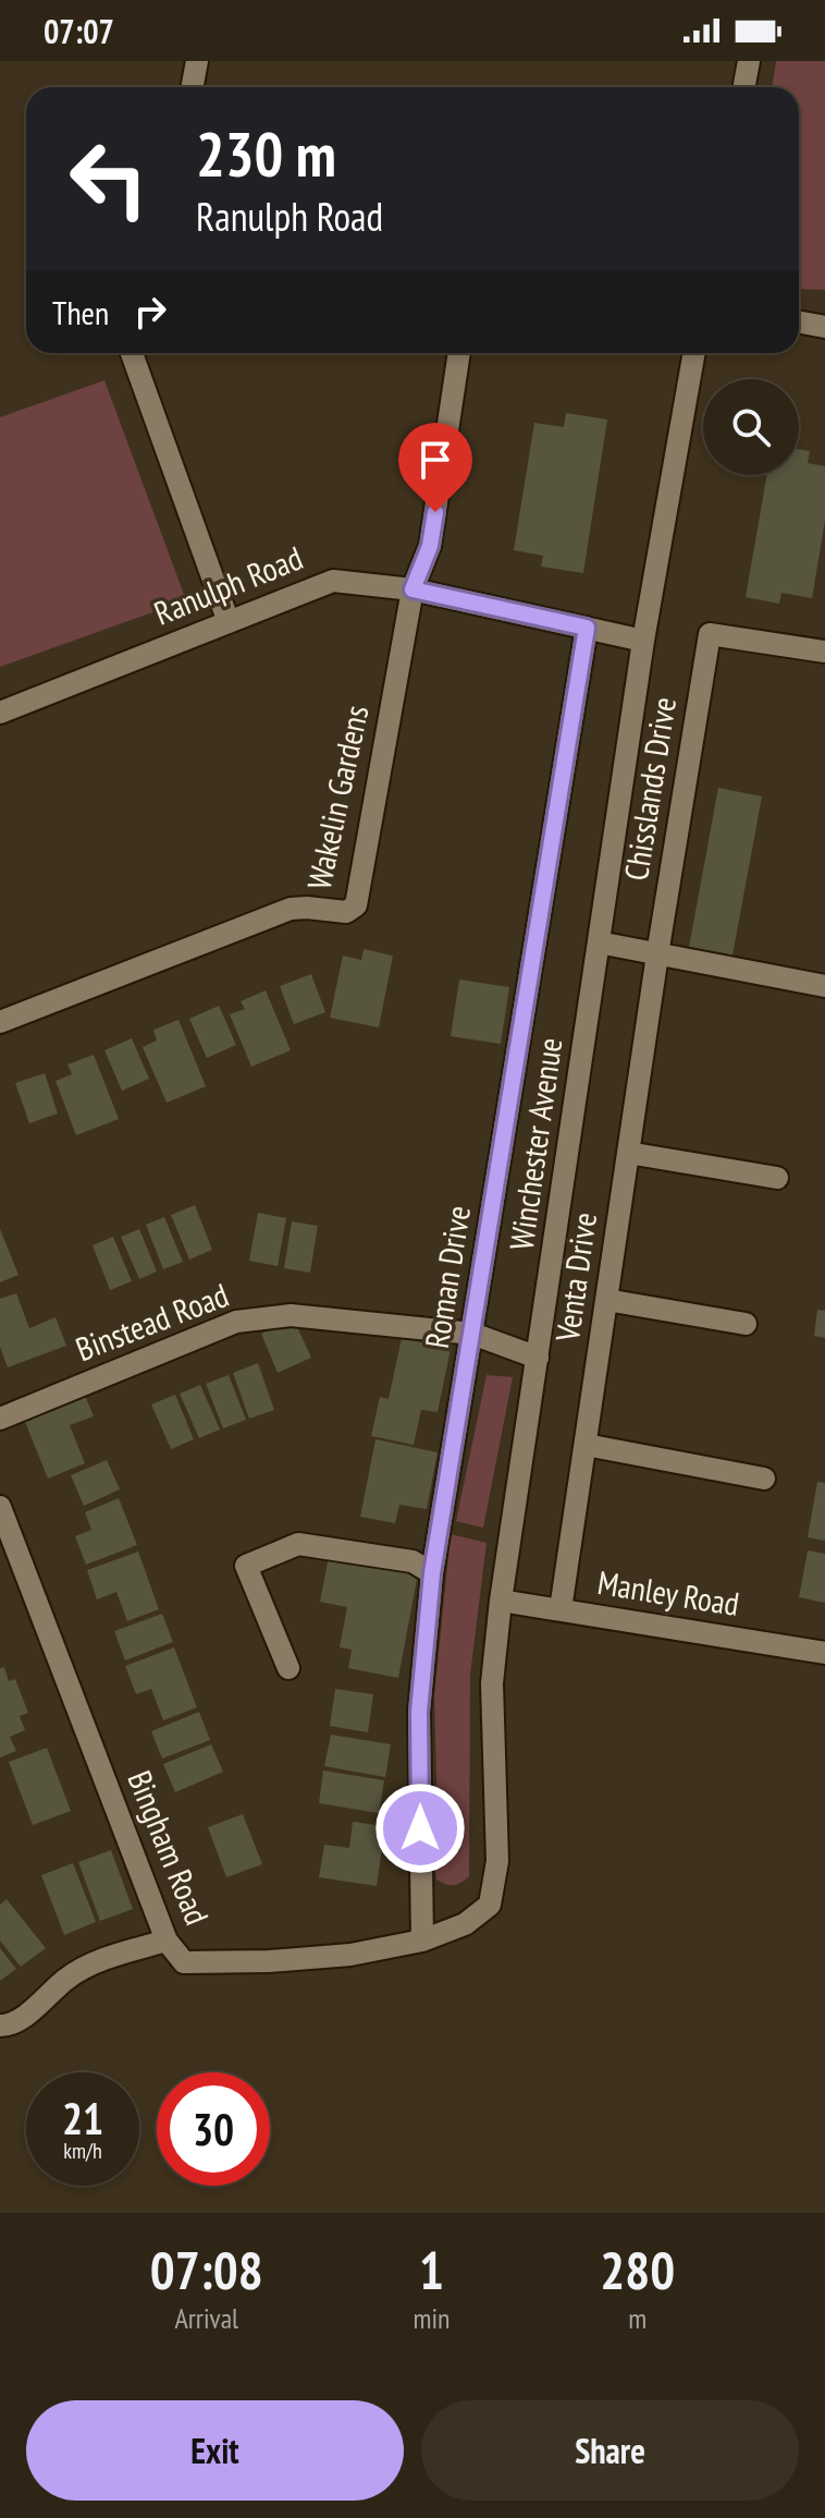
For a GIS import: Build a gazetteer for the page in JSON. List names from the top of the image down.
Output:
{
  "streets": {
    "street": [
      "Ranulph Road",
      "Chisslands Drive",
      "Wakelin Gardens",
      "Winchester Avenue",
      "Roman Drive",
      "Venta Drive",
      "Binstead Road",
      "Manley Road",
      "Bingham Road"
    ]
  },
  "crossings": [
    ["Ranulph Road", "Wakelin Gardens"],
    ["Ranulph Road", "Winchester Avenue"],
    ["Ranulph Road", "Roman Drive"],
    ["Chisslands Drive", "Venta Drive"],
    ["Winchester Avenue", "Binstead Road"],
    ["Winchester Avenue", "Manley Road"],
    ["Winchester Avenue", "Bingham Road"],
    ["Roman Drive", "Binstead Road"],
    ["Roman Drive", "Bingham Road"],
    ["Venta Drive", "Manley Road"]
  ],
  "page": {
    "status": "07:07",
    "turn": ["230 m", "Ranulph Road"],
    "then": "Then",
    "speed": "21 km/h",
    "limit": "30",
    "eta": [
      "07:08",
      "Arrival",
      "1",
      "min",
      "280",
      "m"
    ],
    "buttons": ["Exit", "Share"]
  }
}
